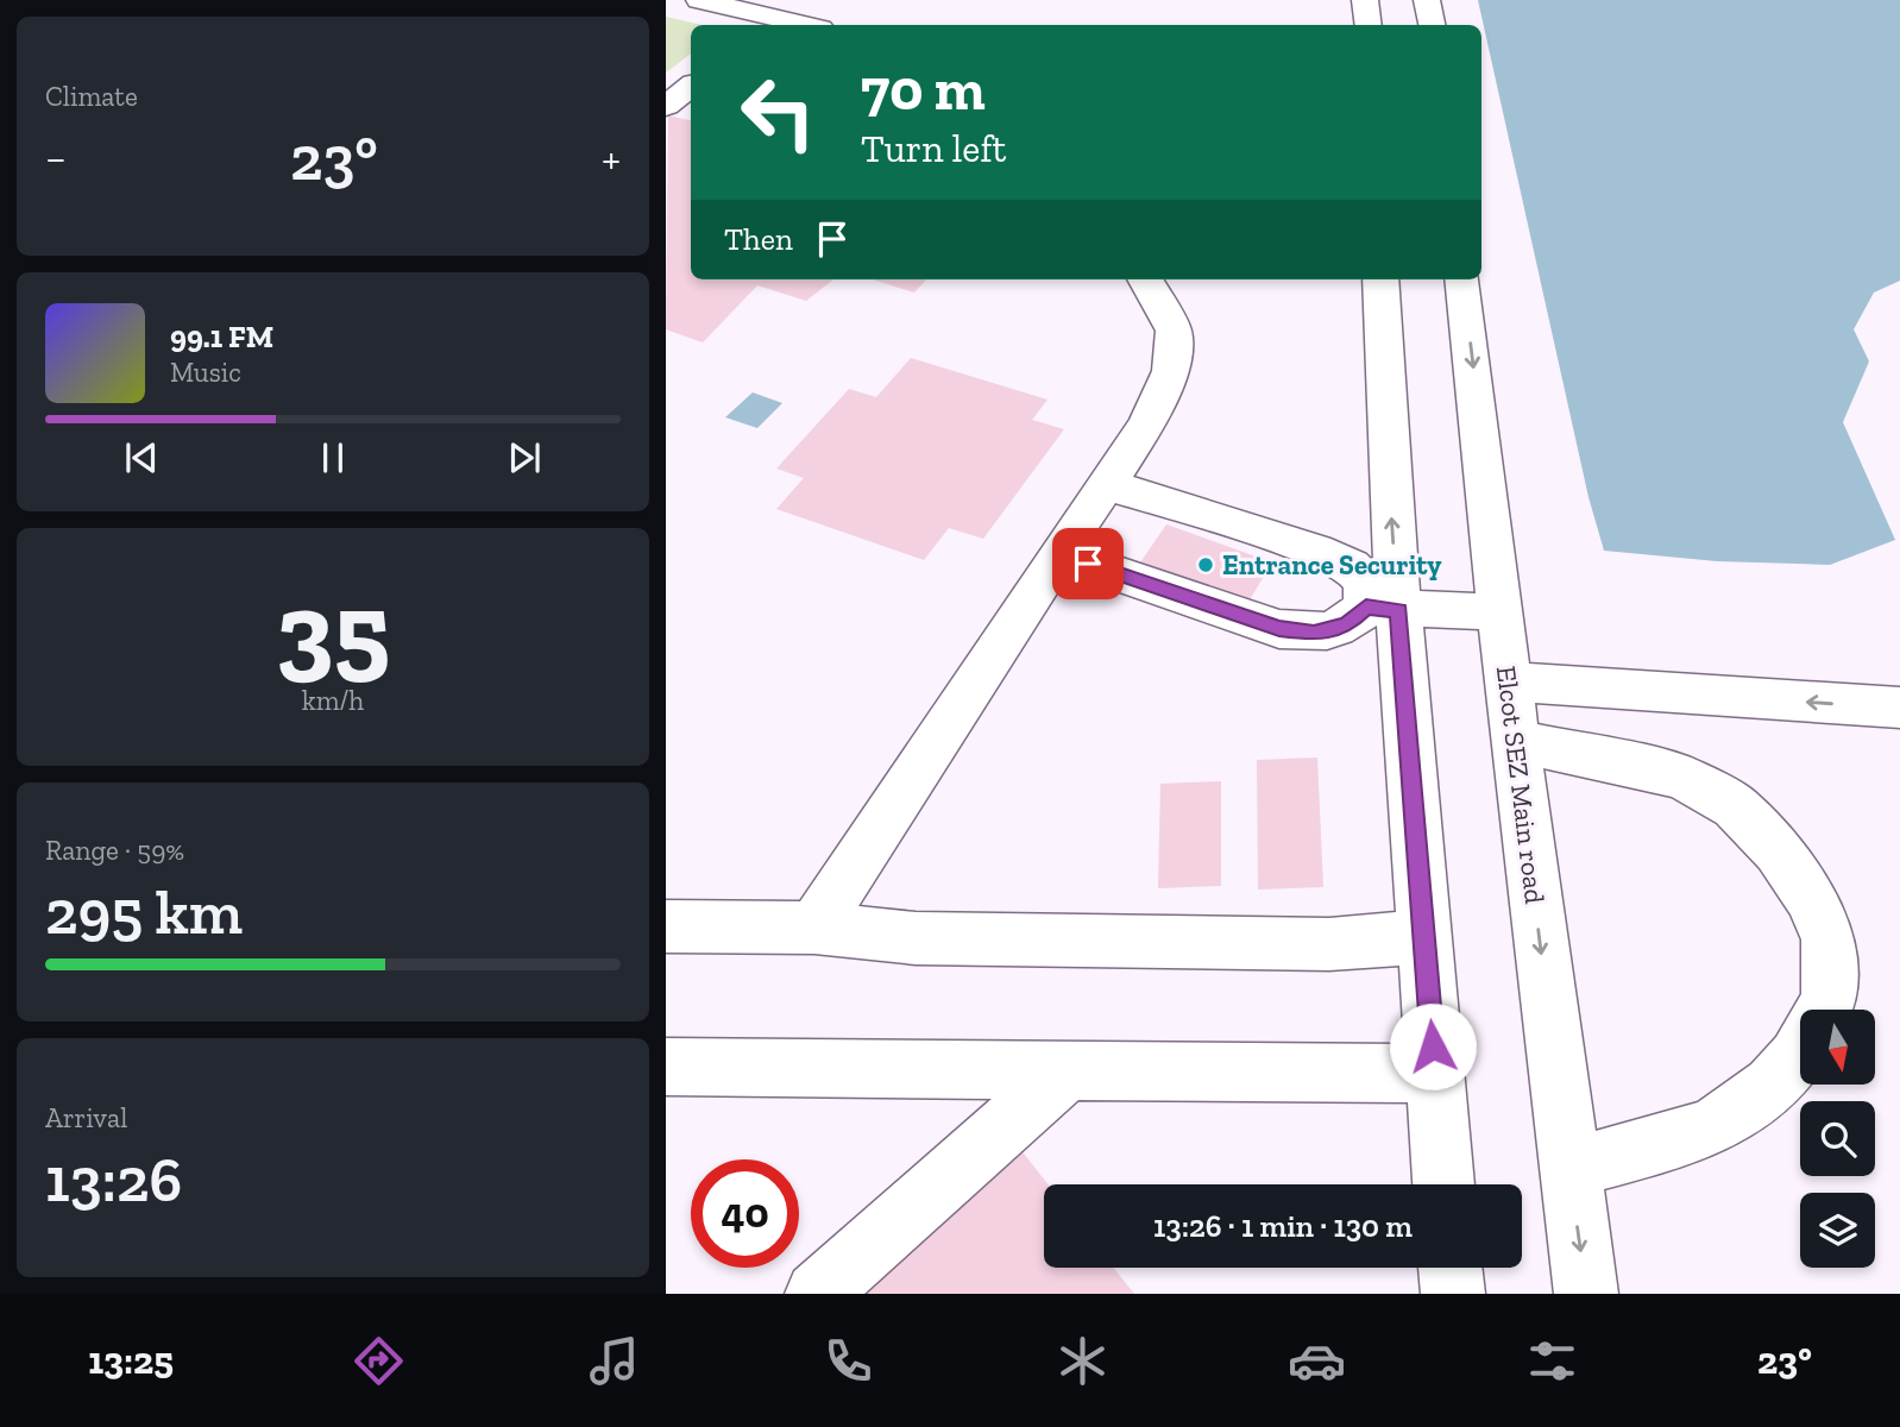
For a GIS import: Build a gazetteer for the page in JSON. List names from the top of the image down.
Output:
{
  "streets": {
    "street": ["Elcot SEZ Main road"]
  },
  "places": ["Entrance Security"],
  "north": "bottom",
  "page": {
    "tile": [
      "Climate",
      ["35", "km/h"],
      ["Range · 59%", "295 km"],
      ["Arrival", "13:26"]
    ],
    "turn": ["70 m", "Turn left"],
    "heat": ["−", "23°", "+"],
    "then": "Then",
    "song": ["99.1 FM", "Music"],
    "limit": "40",
    "trip": "13:26 · 1 min · 130 m",
    "tabs": ["13:25", "23°"]
  }
}
